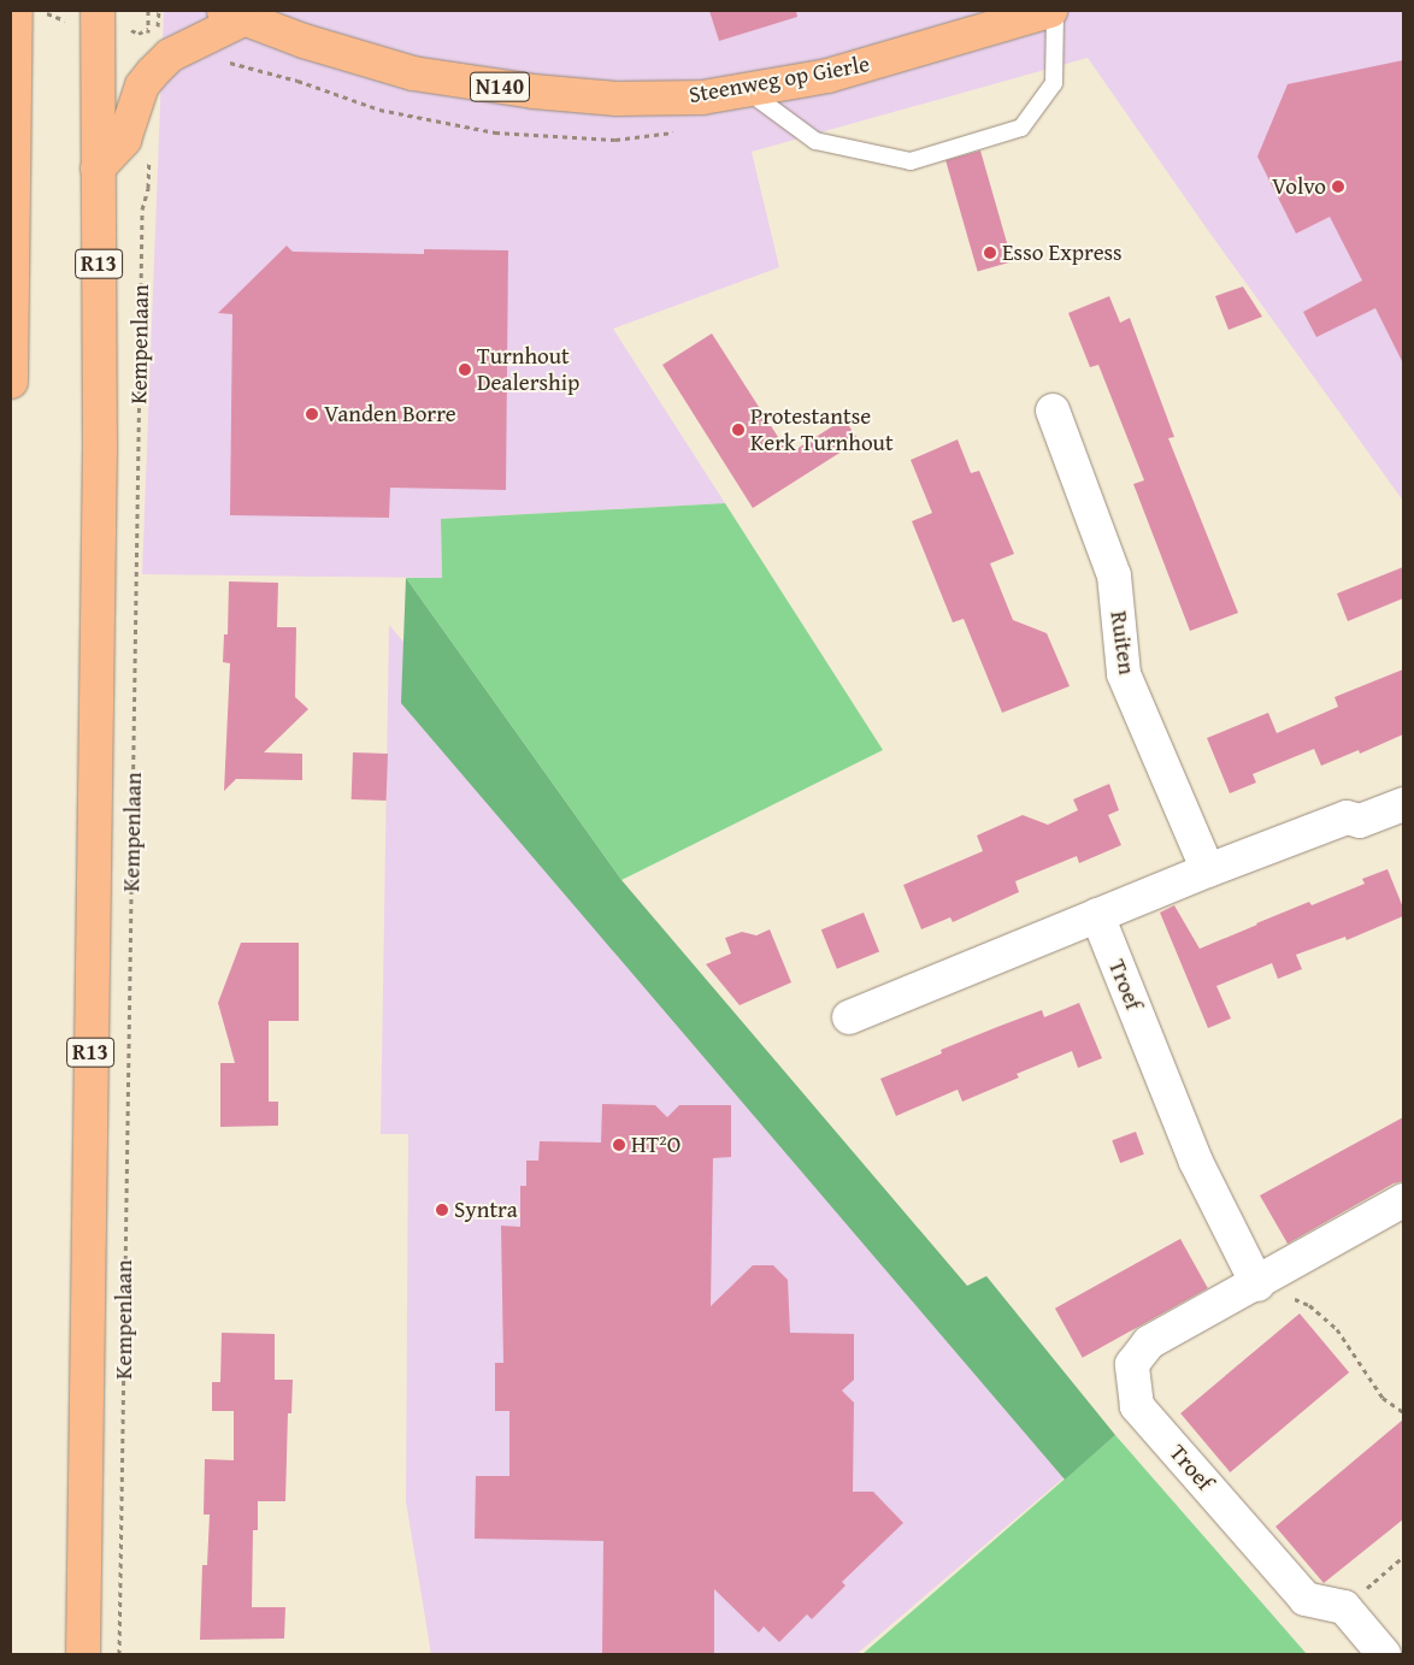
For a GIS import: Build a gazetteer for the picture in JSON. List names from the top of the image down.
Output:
{
  "streets": {
    "main road": [
      "Steenweg op Gierle",
      "N140",
      "R13",
      "Kempenlaan"
    ],
    "street": ["Ruiten", "Troef"]
  },
  "places": [
    "Volvo",
    "Esso Express",
    "Turnhout Dealership",
    "Vanden Borre",
    "Protestantse Kerk Turnhout",
    "HT²O",
    "Syntra"
  ]
}
